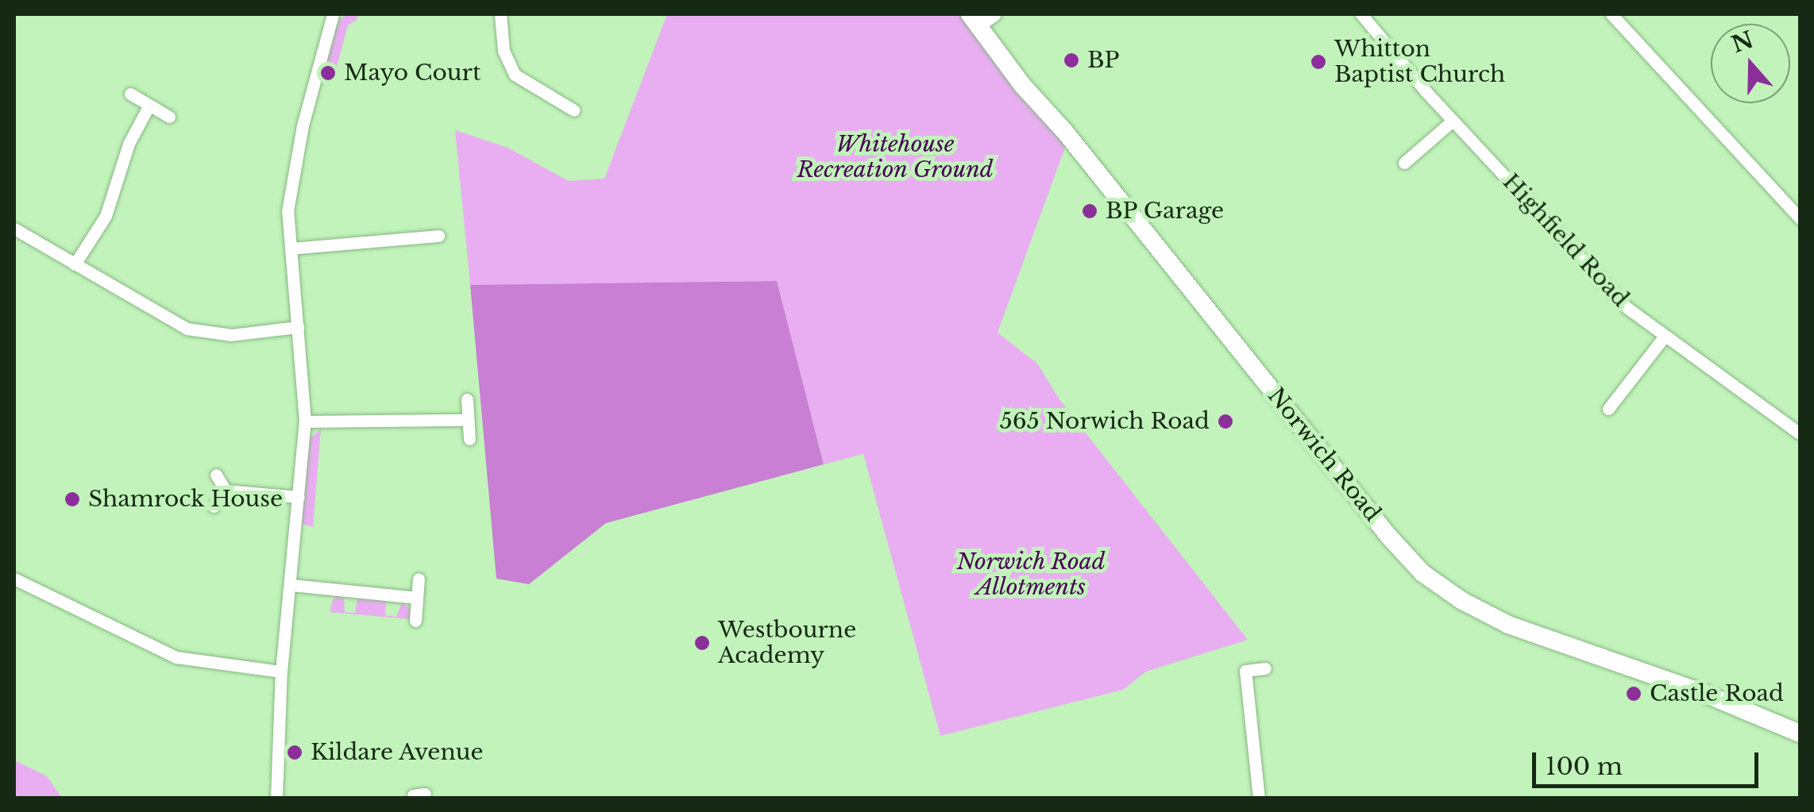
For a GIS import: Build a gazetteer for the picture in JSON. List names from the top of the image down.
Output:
{
  "streets": {
    "main road": ["Norwich Road"],
    "street": ["Highfield Road"]
  },
  "parks": ["Whitehouse Recreation Ground", "Norwich Road Allotments"],
  "places": [
    "BP",
    "Whitton Baptist Church",
    "Mayo Court",
    "BP Garage",
    "565 Norwich Road",
    "Shamrock House",
    "Westbourne Academy",
    "Castle Road",
    "Kildare Avenue"
  ],
  "scale_bar": "100 m",
  "north": "top"
}
